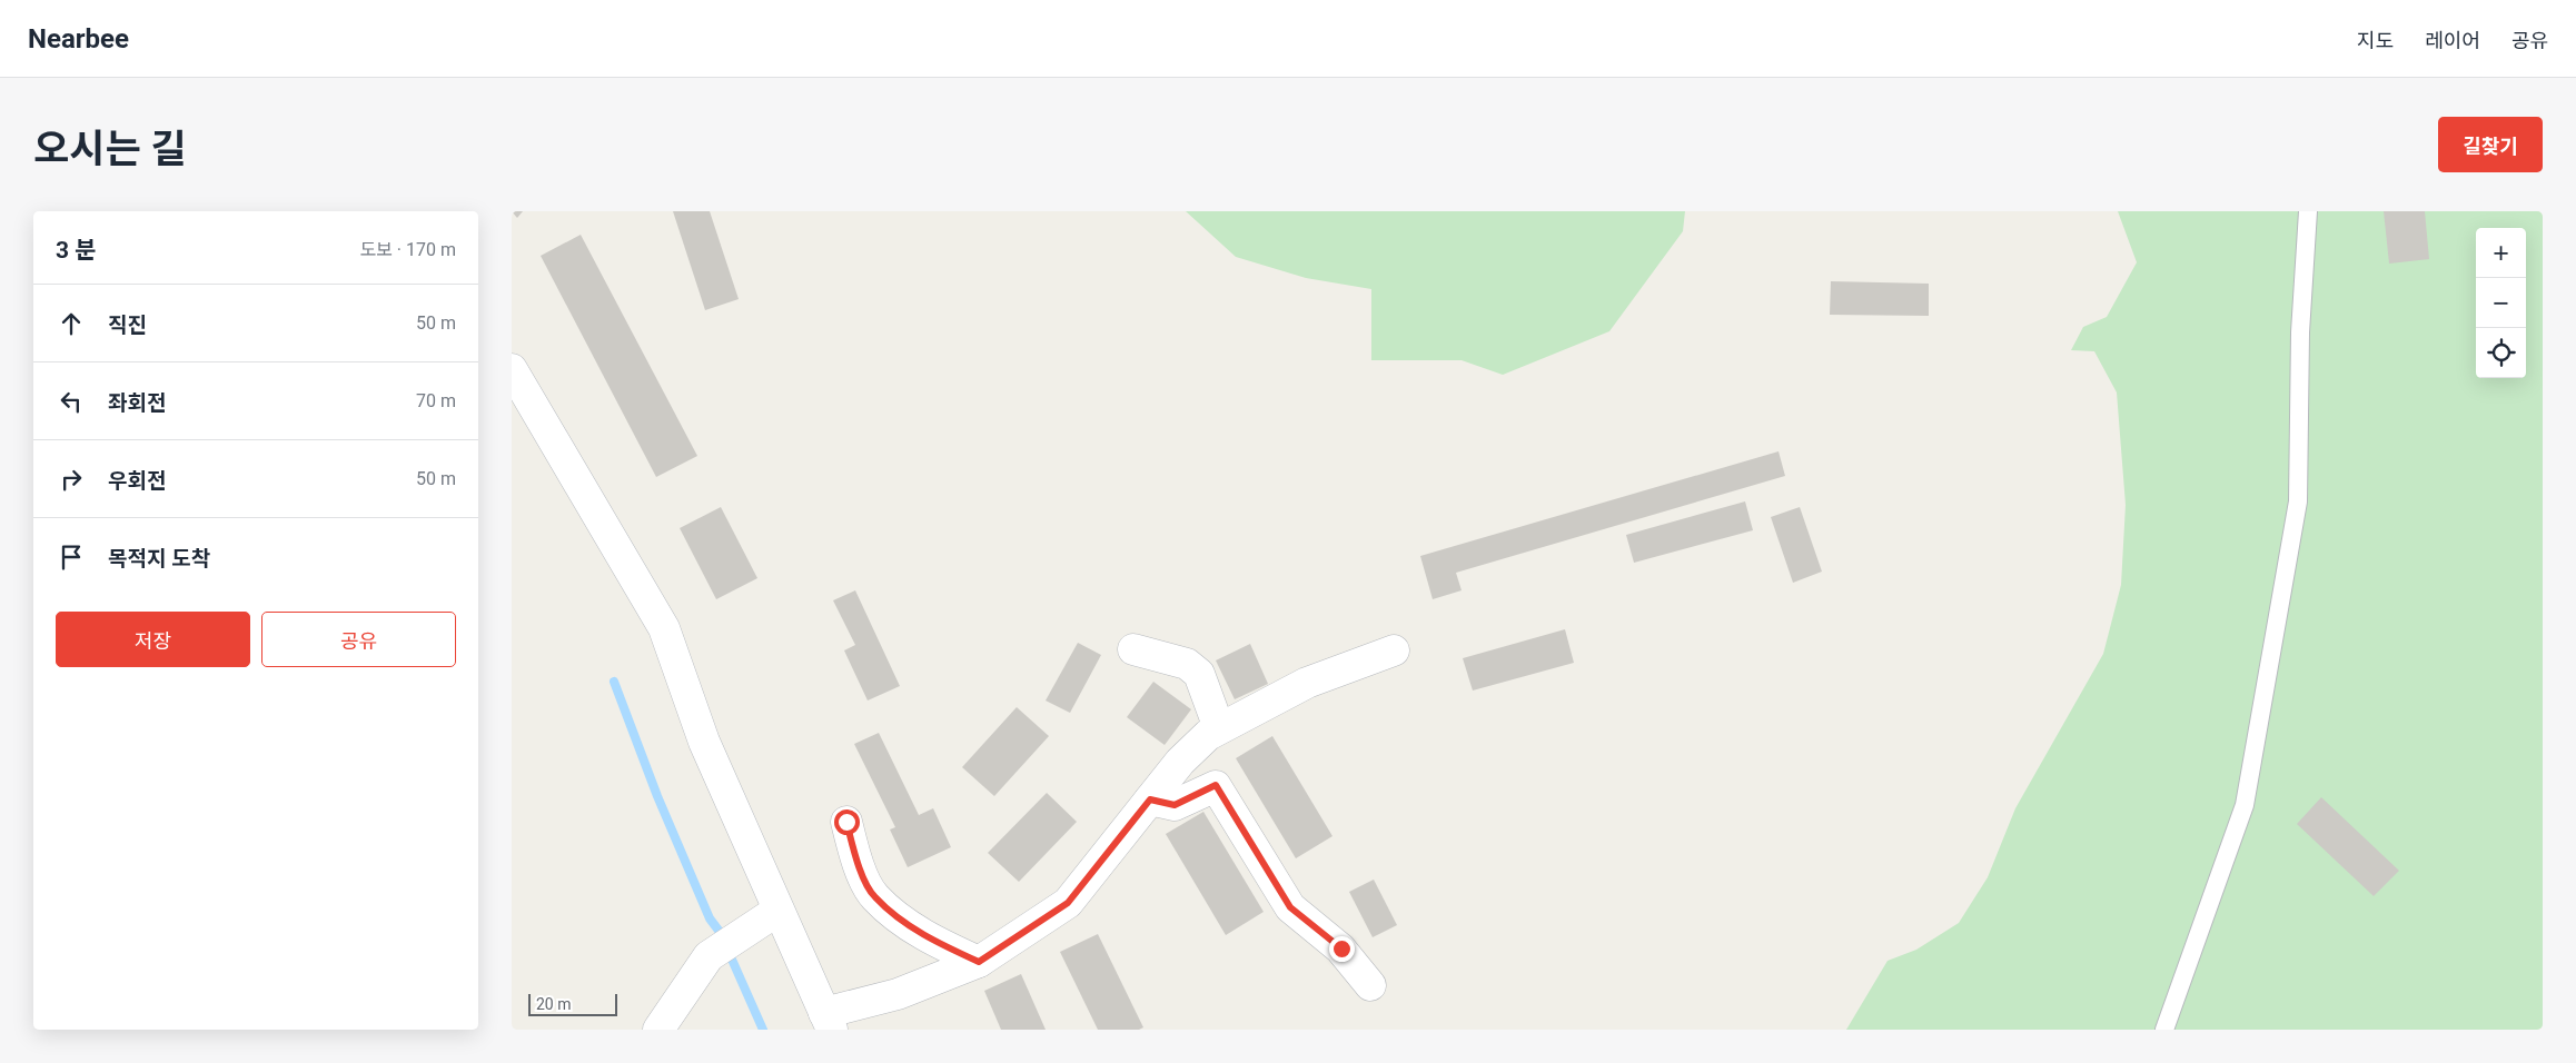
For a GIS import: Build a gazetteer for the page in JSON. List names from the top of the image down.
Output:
{
  "scale_bar": "20 m",
  "page": {
    "header": "Nearbee",
    "nav": ["지도", "레이어", "공유"],
    "title": "오시는 길",
    "buttons": [
      "길찾기",
      ["저장", "공유"]
    ],
    "heading": ["3 분", "도보 · 170 m"],
    "map_buttons": ["+", "−"],
    "list": [
      ["직진", "50 m"],
      ["좌회전", "70 m"],
      ["우회전", "50 m"],
      "목적지 도착"
    ],
    "scale": "20 m"
  }
}
